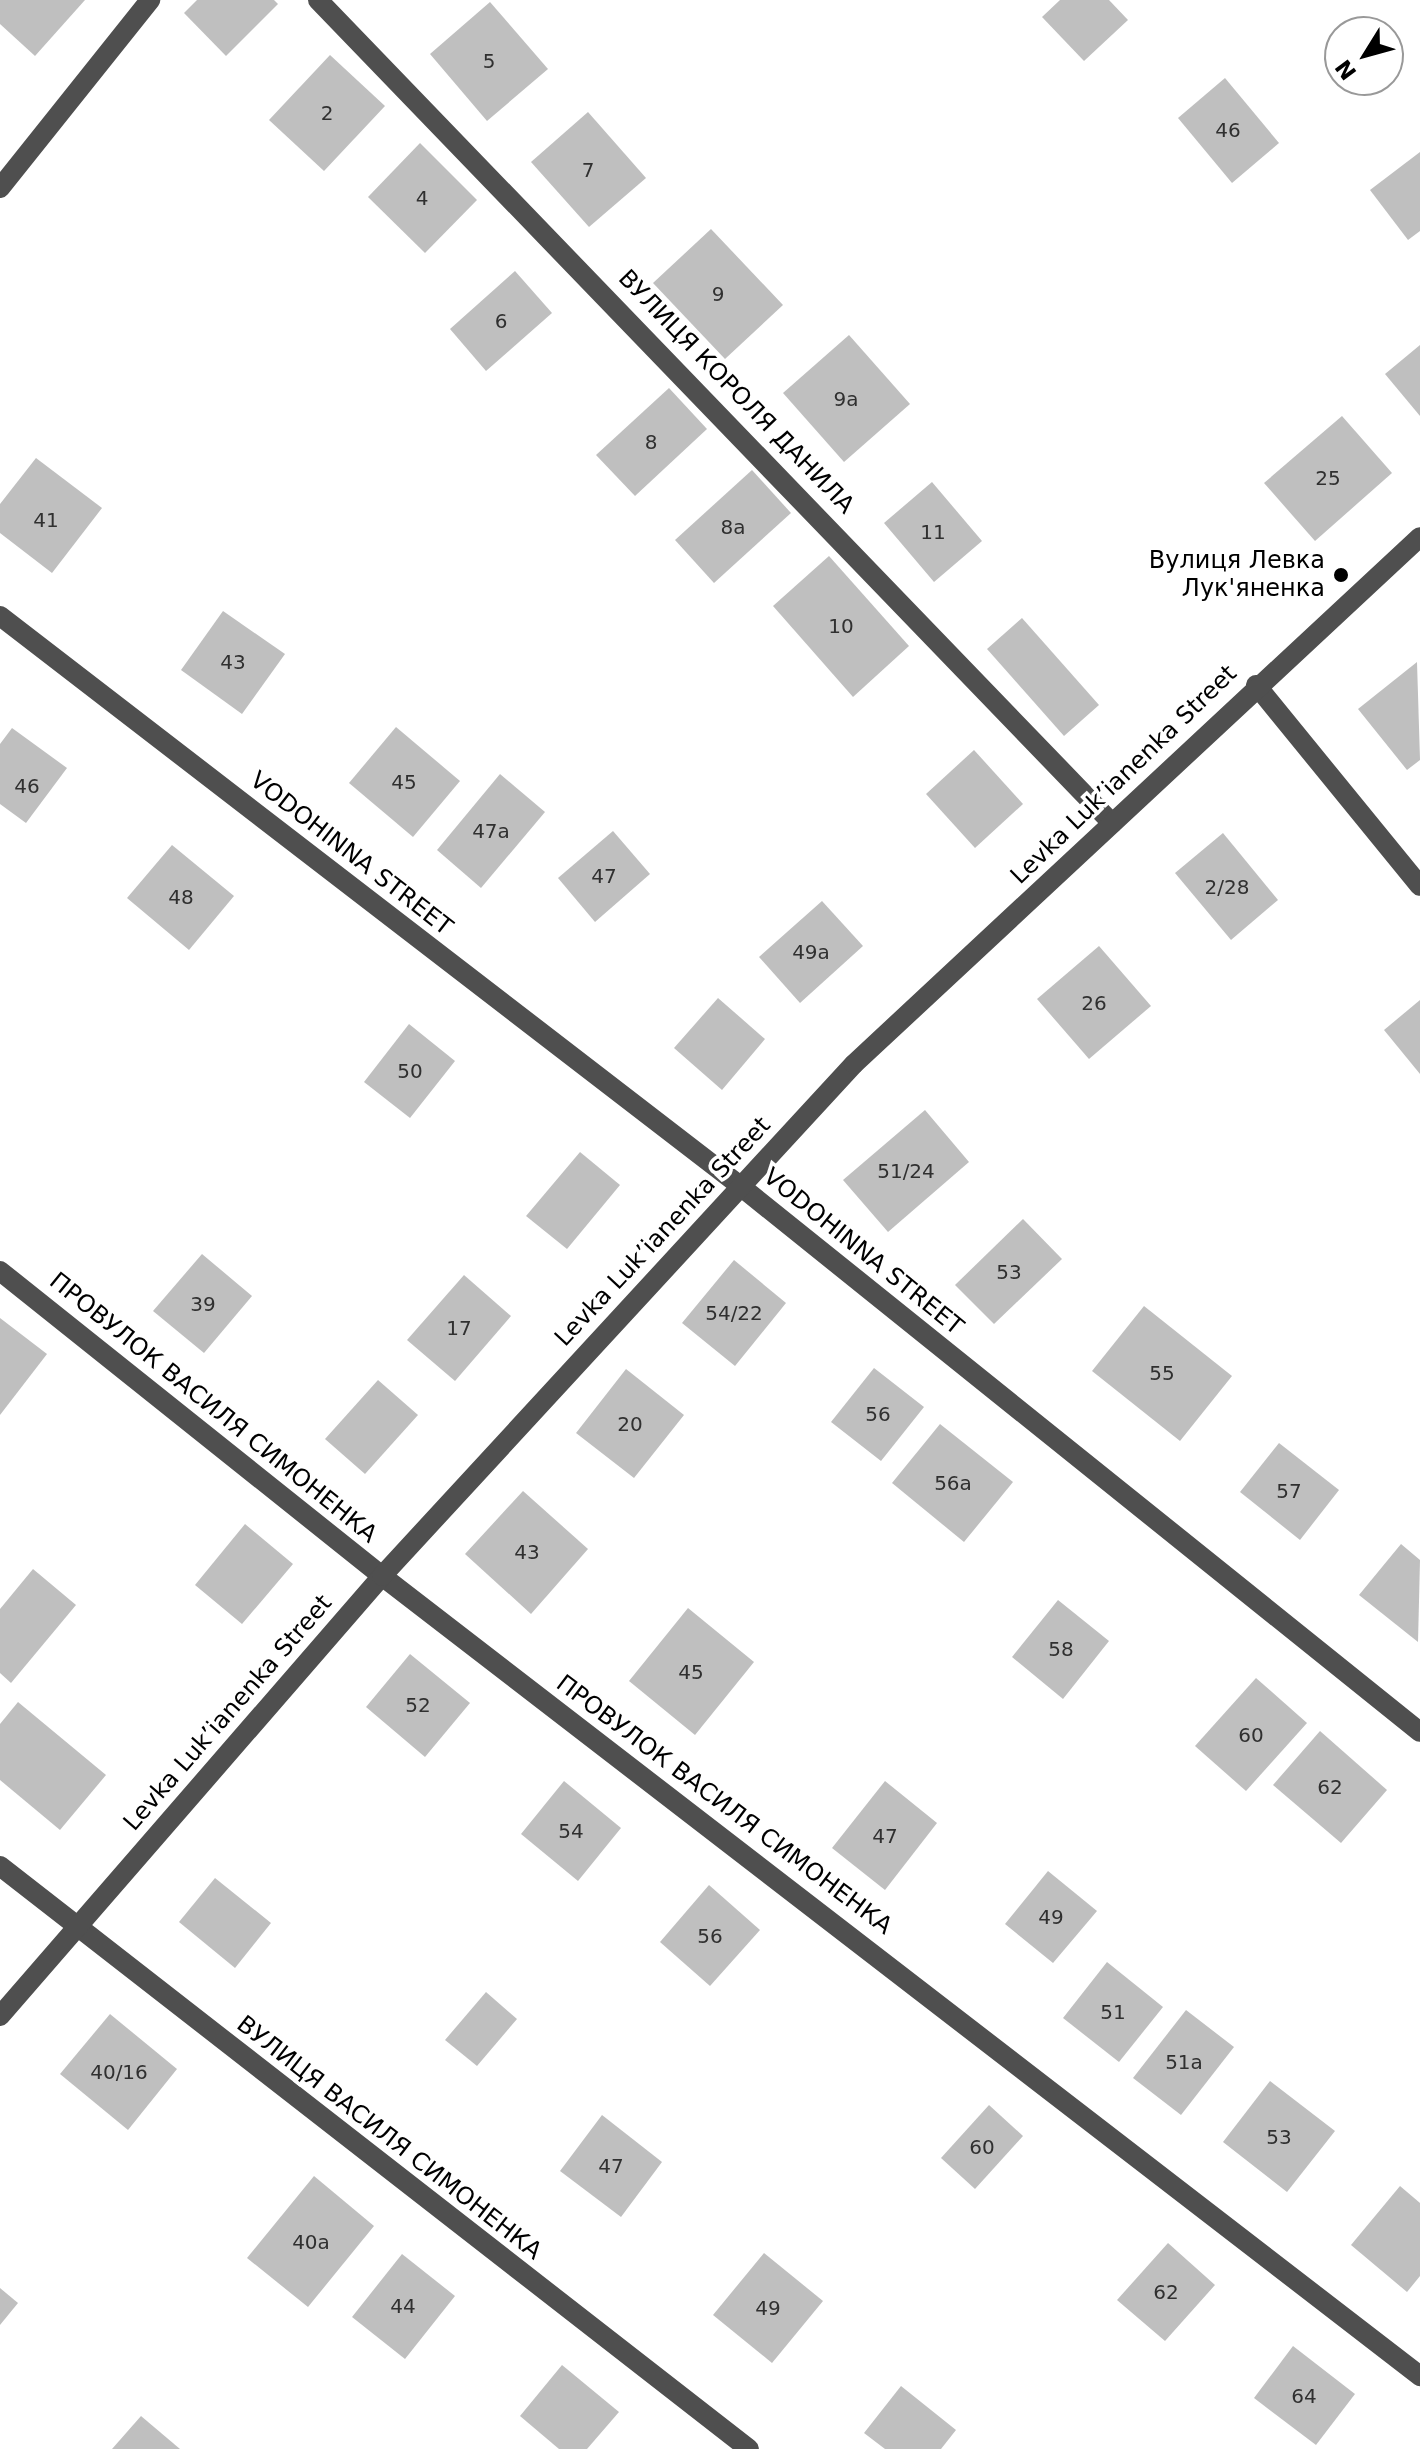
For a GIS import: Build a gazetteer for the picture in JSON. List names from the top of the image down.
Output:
{
  "streets": {
    "street": [
      "ВУЛИЦЯ КОРОЛЯ ДАНИЛА",
      "Levka Lukʼianenka Street",
      "VODOHINNA STREET",
      "ПРОВУЛОК ВАСИЛЯ СИМОНЕНКА",
      "ВУЛИЦЯ ВАСИЛЯ СИМОНЕНКА"
    ]
  },
  "crossings": [
    ["ВУЛИЦЯ КОРОЛЯ ДАНИЛА", "Levka Lukʼianenka Street"],
    ["Levka Lukʼianenka Street", "VODOHINNA STREET"],
    ["Levka Lukʼianenka Street", "ПРОВУЛОК ВАСИЛЯ СИМОНЕНКА"],
    ["Levka Lukʼianenka Street", "ВУЛИЦЯ ВАСИЛЯ СИМОНЕНКА"]
  ],
  "places": ["Вулиця Левка Лук'яненка"],
  "house_numbers": [
    "5",
    "2",
    "46",
    "7",
    "4",
    "9",
    "6",
    "9а",
    "8",
    "25",
    "41",
    "8а",
    "11",
    "10",
    "43",
    "45",
    "46",
    "47а",
    "47",
    "2/28",
    "48",
    "49а",
    "26",
    "50",
    "51/24",
    "53",
    "39",
    "54/22",
    "17",
    "55",
    "56",
    "20",
    "56а",
    "57",
    "43",
    "58",
    "45",
    "52",
    "60",
    "62",
    "54",
    "47",
    "49",
    "56",
    "51",
    "51а",
    "40/16",
    "53",
    "60",
    "47",
    "40а",
    "62",
    "44",
    "49",
    "64"
  ],
  "north": "bottom left"
}
